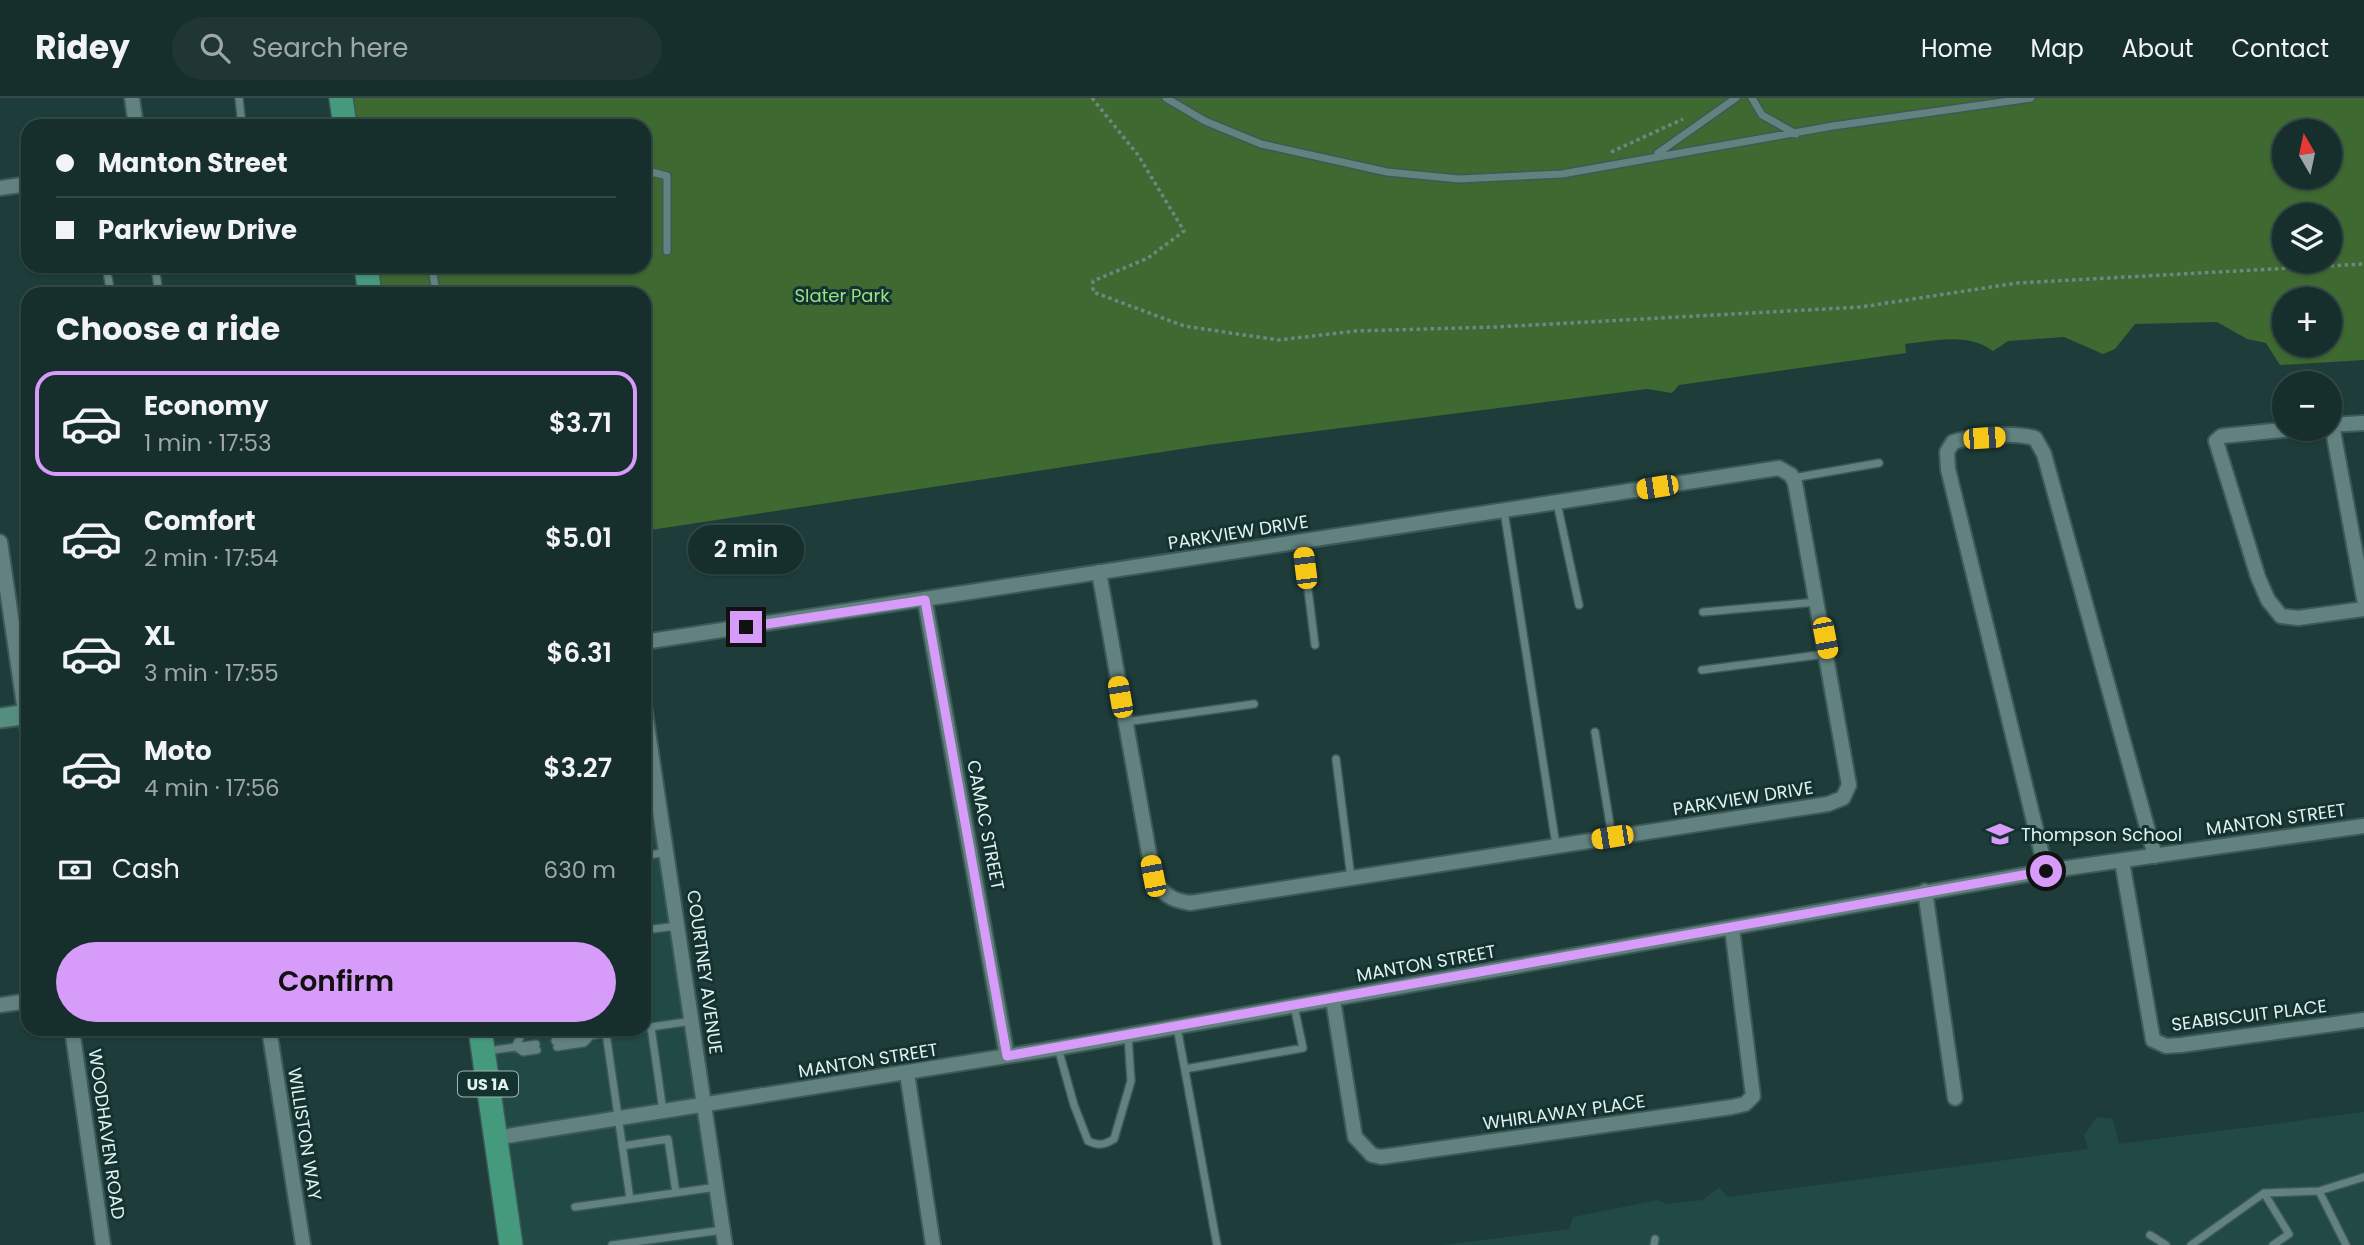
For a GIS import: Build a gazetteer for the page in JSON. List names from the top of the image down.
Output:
{
  "streets": {
    "main road": ["US 1A"],
    "street": [
      "PARKVIEW DRIVE",
      "MANTON STREET",
      "CAMAC STREET",
      "COURTNEY AVENUE",
      "SEABISCUIT PLACE",
      "WHIRLAWAY PLACE",
      "WOODHAVEN ROAD",
      "WILLISTON WAY"
    ]
  },
  "crossings": [
    ["PARKVIEW DRIVE", "CAMAC STREET"],
    ["MANTON STREET", "CAMAC STREET"],
    ["MANTON STREET", "COURTNEY AVENUE"],
    ["MANTON STREET", "SEABISCUIT PLACE"],
    ["MANTON STREET", "US 1A"],
    ["MANTON STREET", "WHIRLAWAY PLACE"]
  ],
  "parks": ["Slater Park"],
  "places": {
    "school or university": ["Thompson School"]
  },
  "north": "top",
  "page": {
    "header": "Ridey",
    "search": "Search here",
    "nav": [
      "Home",
      "Map",
      "About",
      "Contact"
    ],
    "map_buttons": ["+", "−"],
    "banner": ["Manton Street", "Parkview Drive"],
    "heading": "Choose a ride",
    "list": [
      {
        "name": "Economy",
        "note": "1 min · 17:53",
        "value": "$3.71"
      },
      {
        "name": "Comfort",
        "note": "2 min · 17:54",
        "value": "$5.01"
      },
      {
        "name": "XL",
        "note": "3 min · 17:55",
        "value": "$6.31"
      },
      {
        "name": "Moto",
        "note": "4 min · 17:56",
        "value": "$3.27"
      }
    ],
    "bubble": "2 min",
    "pay": ["Cash", "630 m"],
    "buttons": "Confirm"
  }
}
